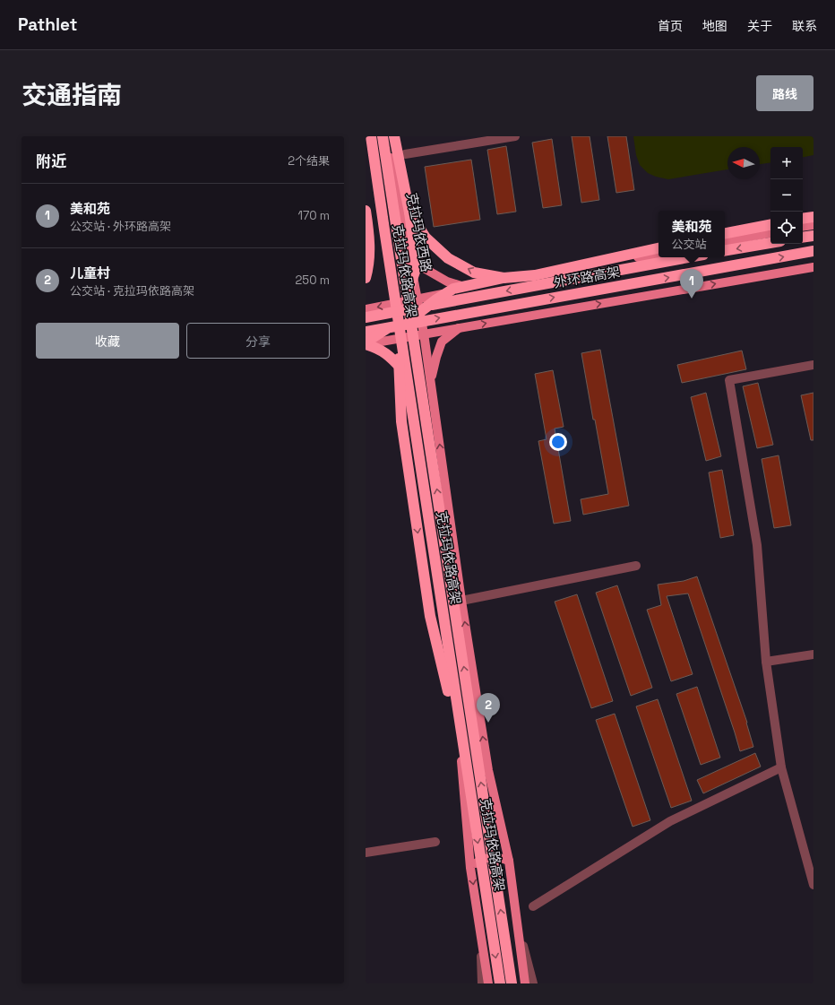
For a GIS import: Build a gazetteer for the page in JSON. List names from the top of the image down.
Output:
{
  "streets": {
    "highway": ["克拉玛依路高架", "外环路高架"],
    "main road": ["克拉玛依西路"]
  },
  "north": "left",
  "page": {
    "header": "Pathlet",
    "nav": [
      "首页",
      "地图",
      "关于",
      "联系"
    ],
    "title": "交通指南",
    "buttons": [
      "路线",
      ["收藏", "分享"]
    ],
    "heading": ["附近", "2个结果"],
    "map_buttons": ["+", "−"],
    "list": [
      {
        "mark": "1",
        "name": "美和苑",
        "note": "公交站 · 外环路高架",
        "value": "170 m"
      },
      {
        "mark": "2",
        "name": "儿童村",
        "note": "公交站 · 克拉玛依路高架",
        "value": "250 m"
      }
    ],
    "popup": ["美和苑", "公交站"],
    "pins": ["1", "2"]
  }
}
